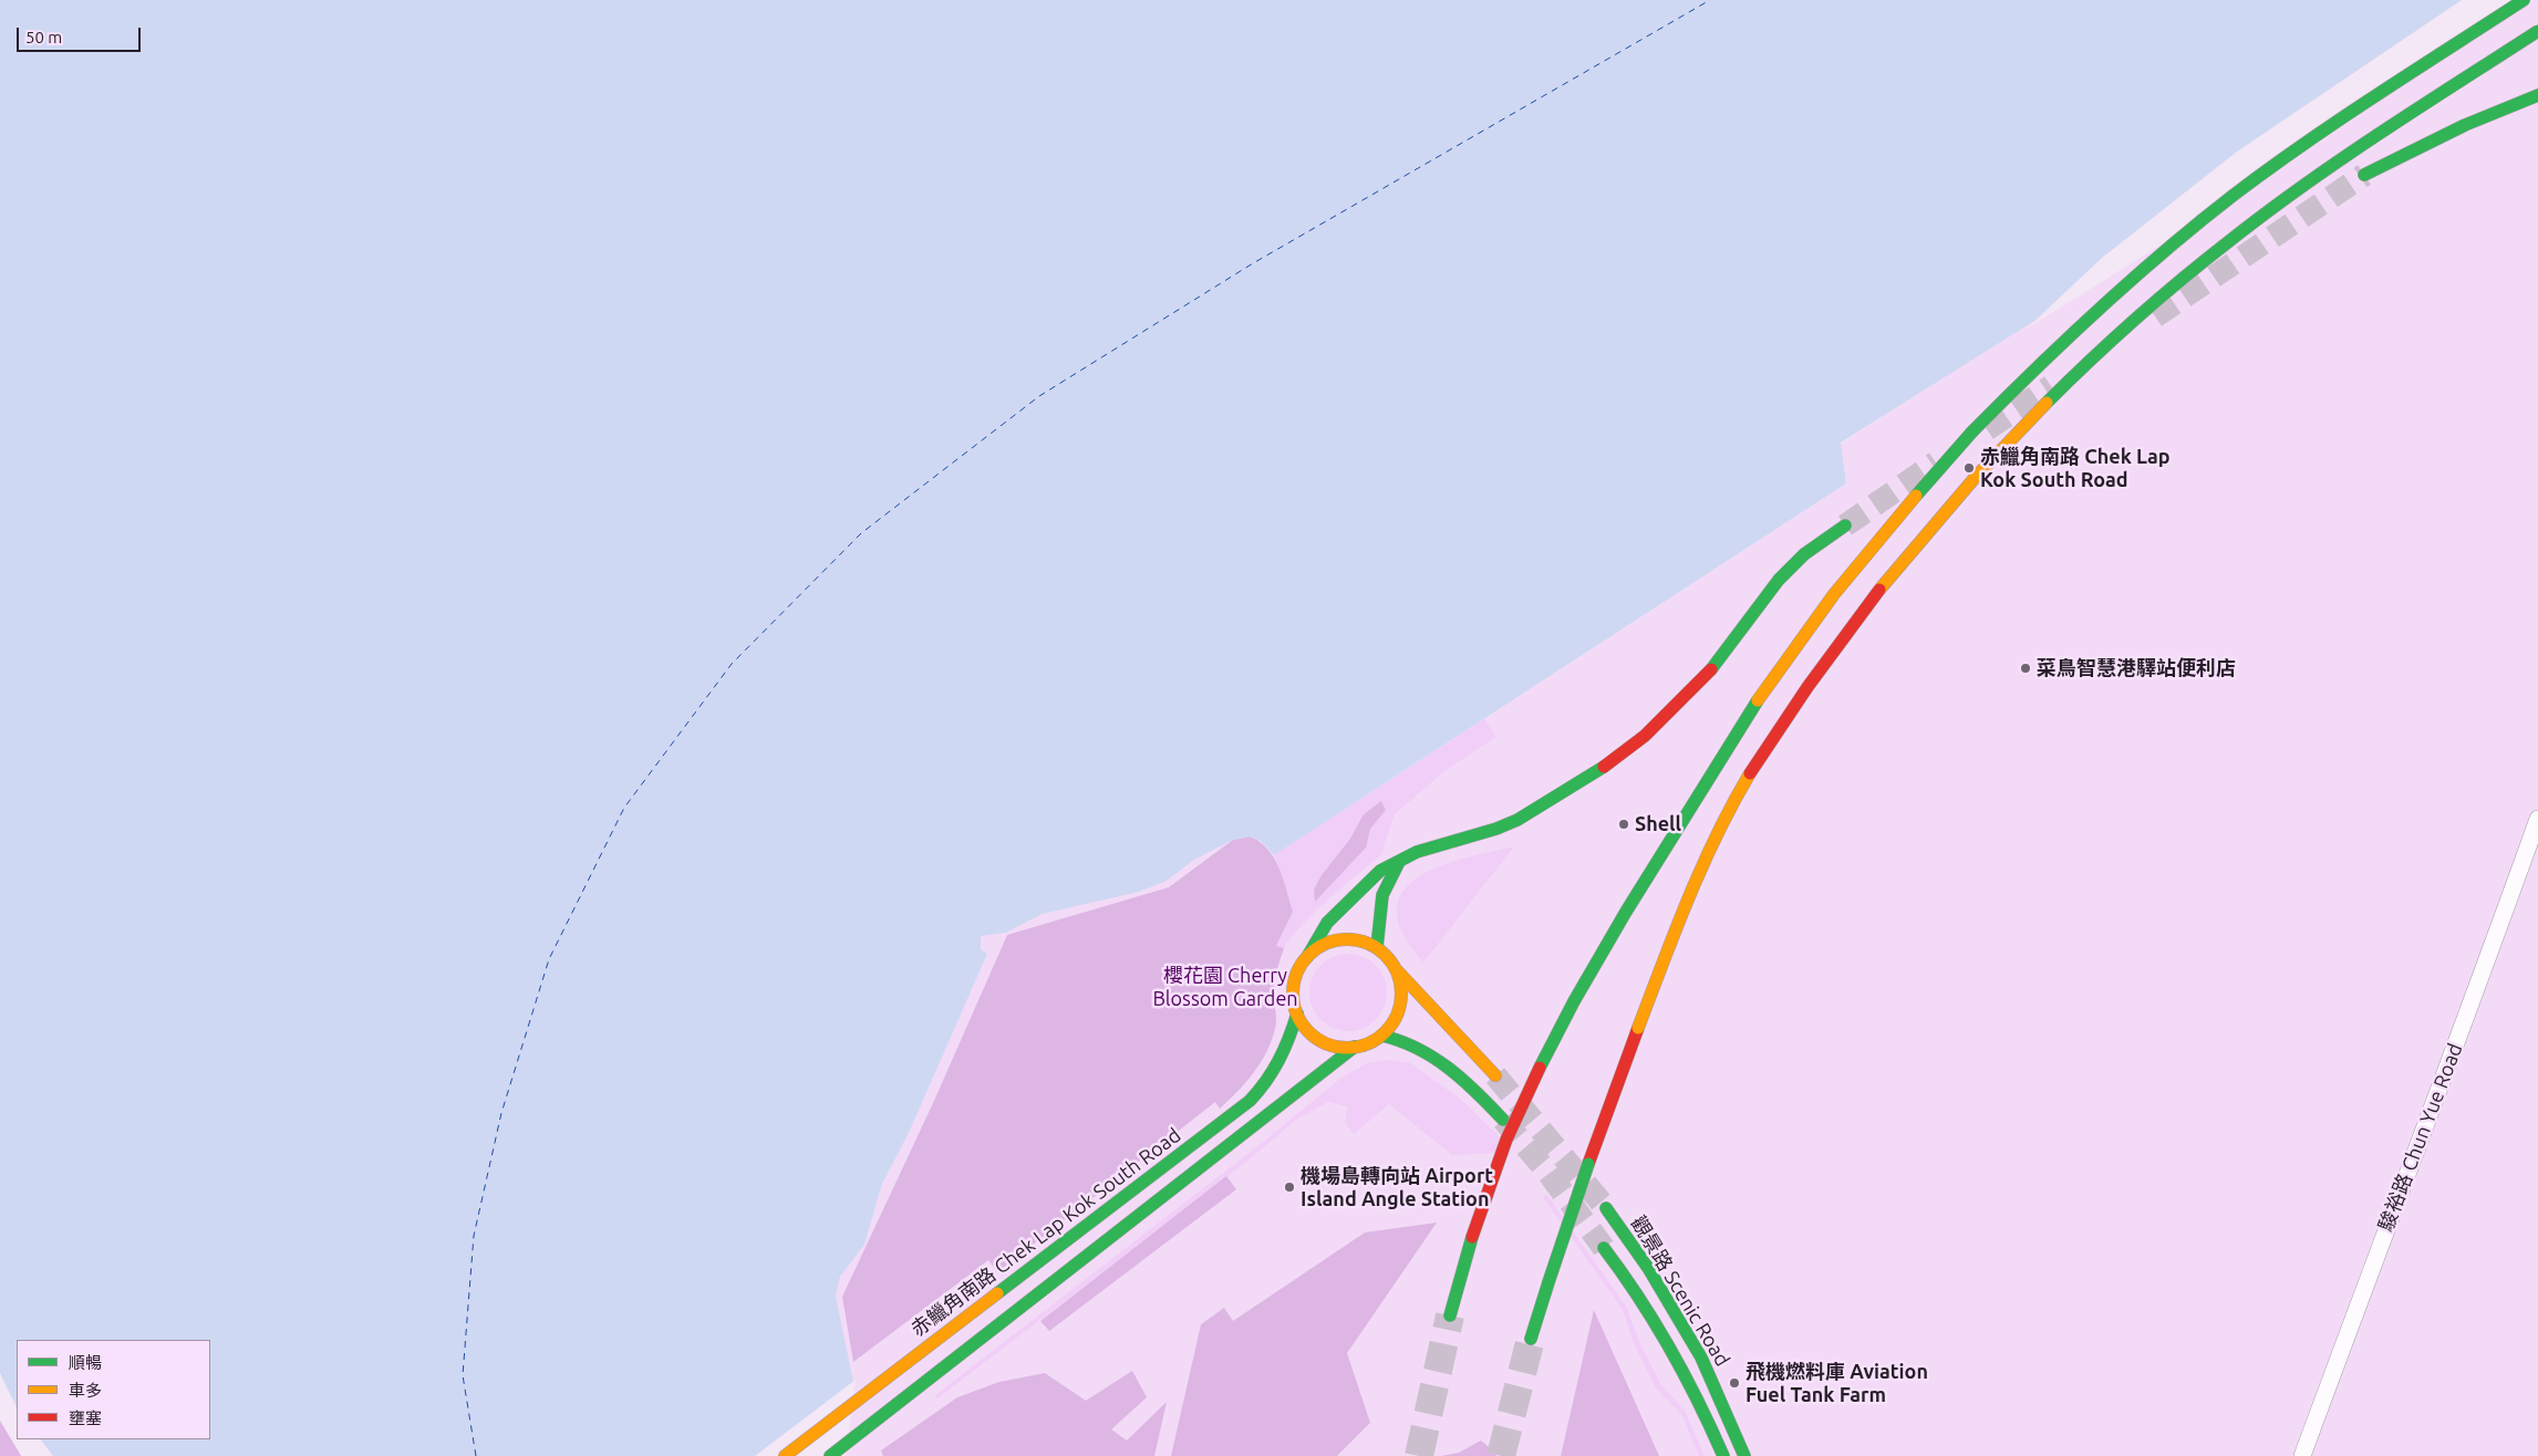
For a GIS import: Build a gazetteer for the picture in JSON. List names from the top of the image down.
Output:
{
  "streets": {
    "main road": ["赤鱲角南路 Chek Lap Kok South Road", "觀景路 Scenic Road"],
    "street": ["駿裕路 Chun Yue Road"]
  },
  "parks": ["櫻花園 Cherry Blossom Garden"],
  "places": [
    "赤鱲角南路 Chek Lap Kok South Road",
    "菜鳥智慧港驛站便利店",
    "Shell",
    "機場島轉向站 Airport Island Angle Station",
    "飛機燃料庫 Aviation Fuel Tank Farm"
  ],
  "legend": ["順暢", "車多", "壅塞"],
  "scale_bar": "50 m"
}
